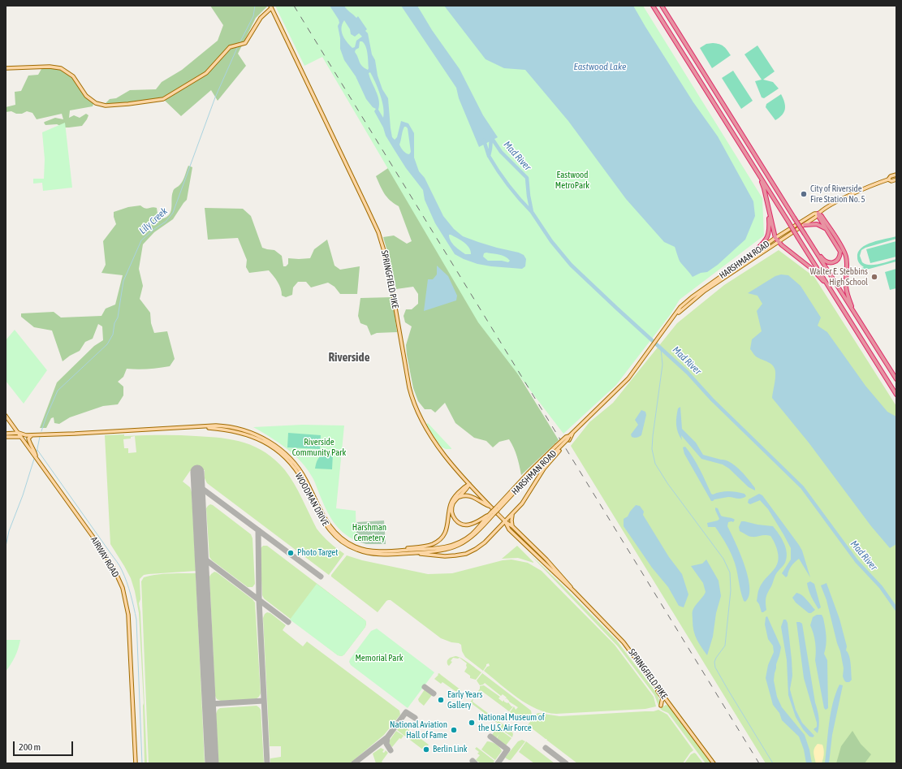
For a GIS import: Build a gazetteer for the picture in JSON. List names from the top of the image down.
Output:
{
  "streets": {
    "main road": [
      "HARSHMAN ROAD",
      "SPRINGFIELD PIKE",
      "WOODMAN DRIVE",
      "AIRWAY ROAD"
    ]
  },
  "crossings": [
    ["HARSHMAN ROAD", "WOODMAN DRIVE"],
    ["WOODMAN DRIVE", "AIRWAY ROAD"]
  ],
  "districts": ["Riverside"],
  "water": ["Eastwood Lake", "Mad River", "Lily Creek"],
  "parks": [
    "Eastwood MetroPark",
    "Riverside Community Park",
    "Harshman Cemetery",
    "Memorial Park"
  ],
  "places": [
    "City of Riverside Fire Station No. 5",
    "Walter E. Stebbins High School",
    "Photo Target",
    "Early Years Gallery",
    "National Museum of the U.S. Air Force",
    "National Aviation Hall of Fame",
    "Berlin Link"
  ],
  "scale_bar": "200 m"
}
